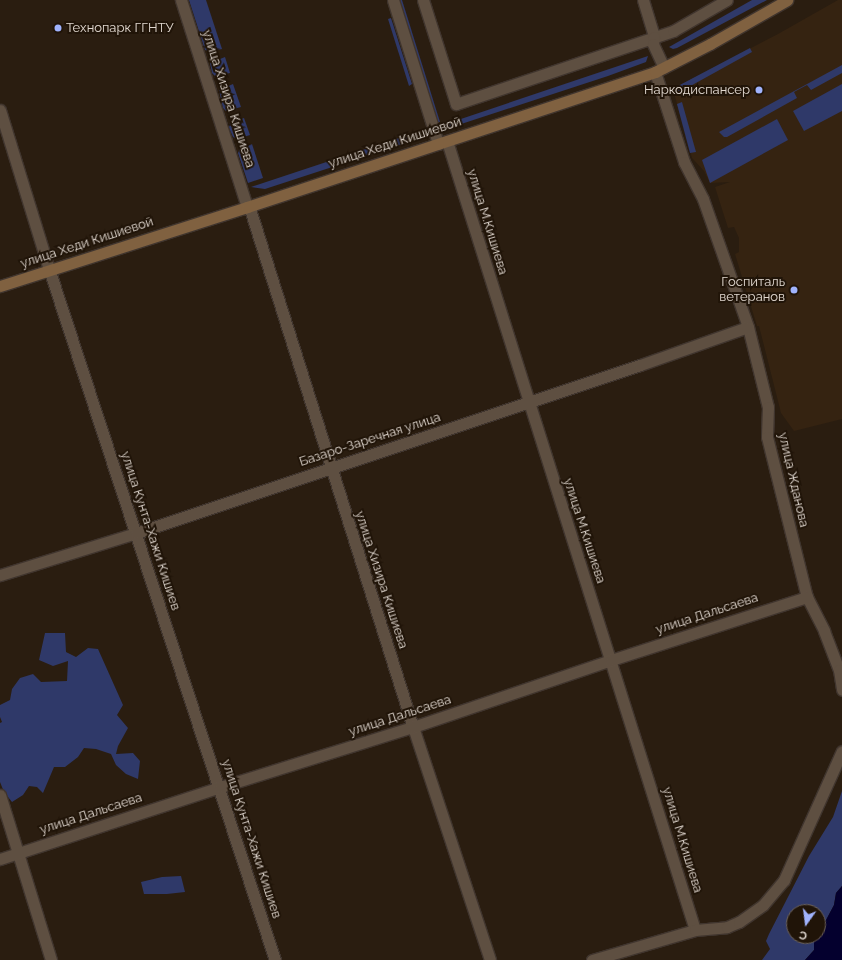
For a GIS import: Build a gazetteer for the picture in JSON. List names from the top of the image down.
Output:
{
  "streets": {
    "main road": ["улица Хеди Кишиевой"],
    "street": [
      "улица Хизира Кишиева",
      "улица М.Кишиева",
      "Базаро-Заречная улица",
      "улица Жданова",
      "улица Кунта-Хажи Кишиев",
      "улица Дальсаева"
    ]
  },
  "crossings": [
    ["улица Хизира Кишиева", "улица Хеди Кишиевой"],
    ["улица Хизира Кишиева", "Базаро-Заречная улица"],
    ["улица Хизира Кишиева", "улица Дальсаева"],
    ["улица Хеди Кишиевой", "улица М.Кишиева"],
    ["улица Хеди Кишиевой", "улица Жданова"],
    ["улица Хеди Кишиевой", "улица Кунта-Хажи Кишиев"],
    ["улица М.Кишиева", "Базаро-Заречная улица"],
    ["улица М.Кишиева", "улица Дальсаева"],
    ["Базаро-Заречная улица", "улица Жданова"],
    ["Базаро-Заречная улица", "улица Кунта-Хажи Кишиев"],
    ["улица Жданова", "улица Дальсаева"],
    ["улица Кунта-Хажи Кишиев", "улица Дальсаева"]
  ],
  "places": ["Технопарк ГГНТУ", "Наркодиспансер", "Госпиталь ветеранов"],
  "north": "bottom"
}
